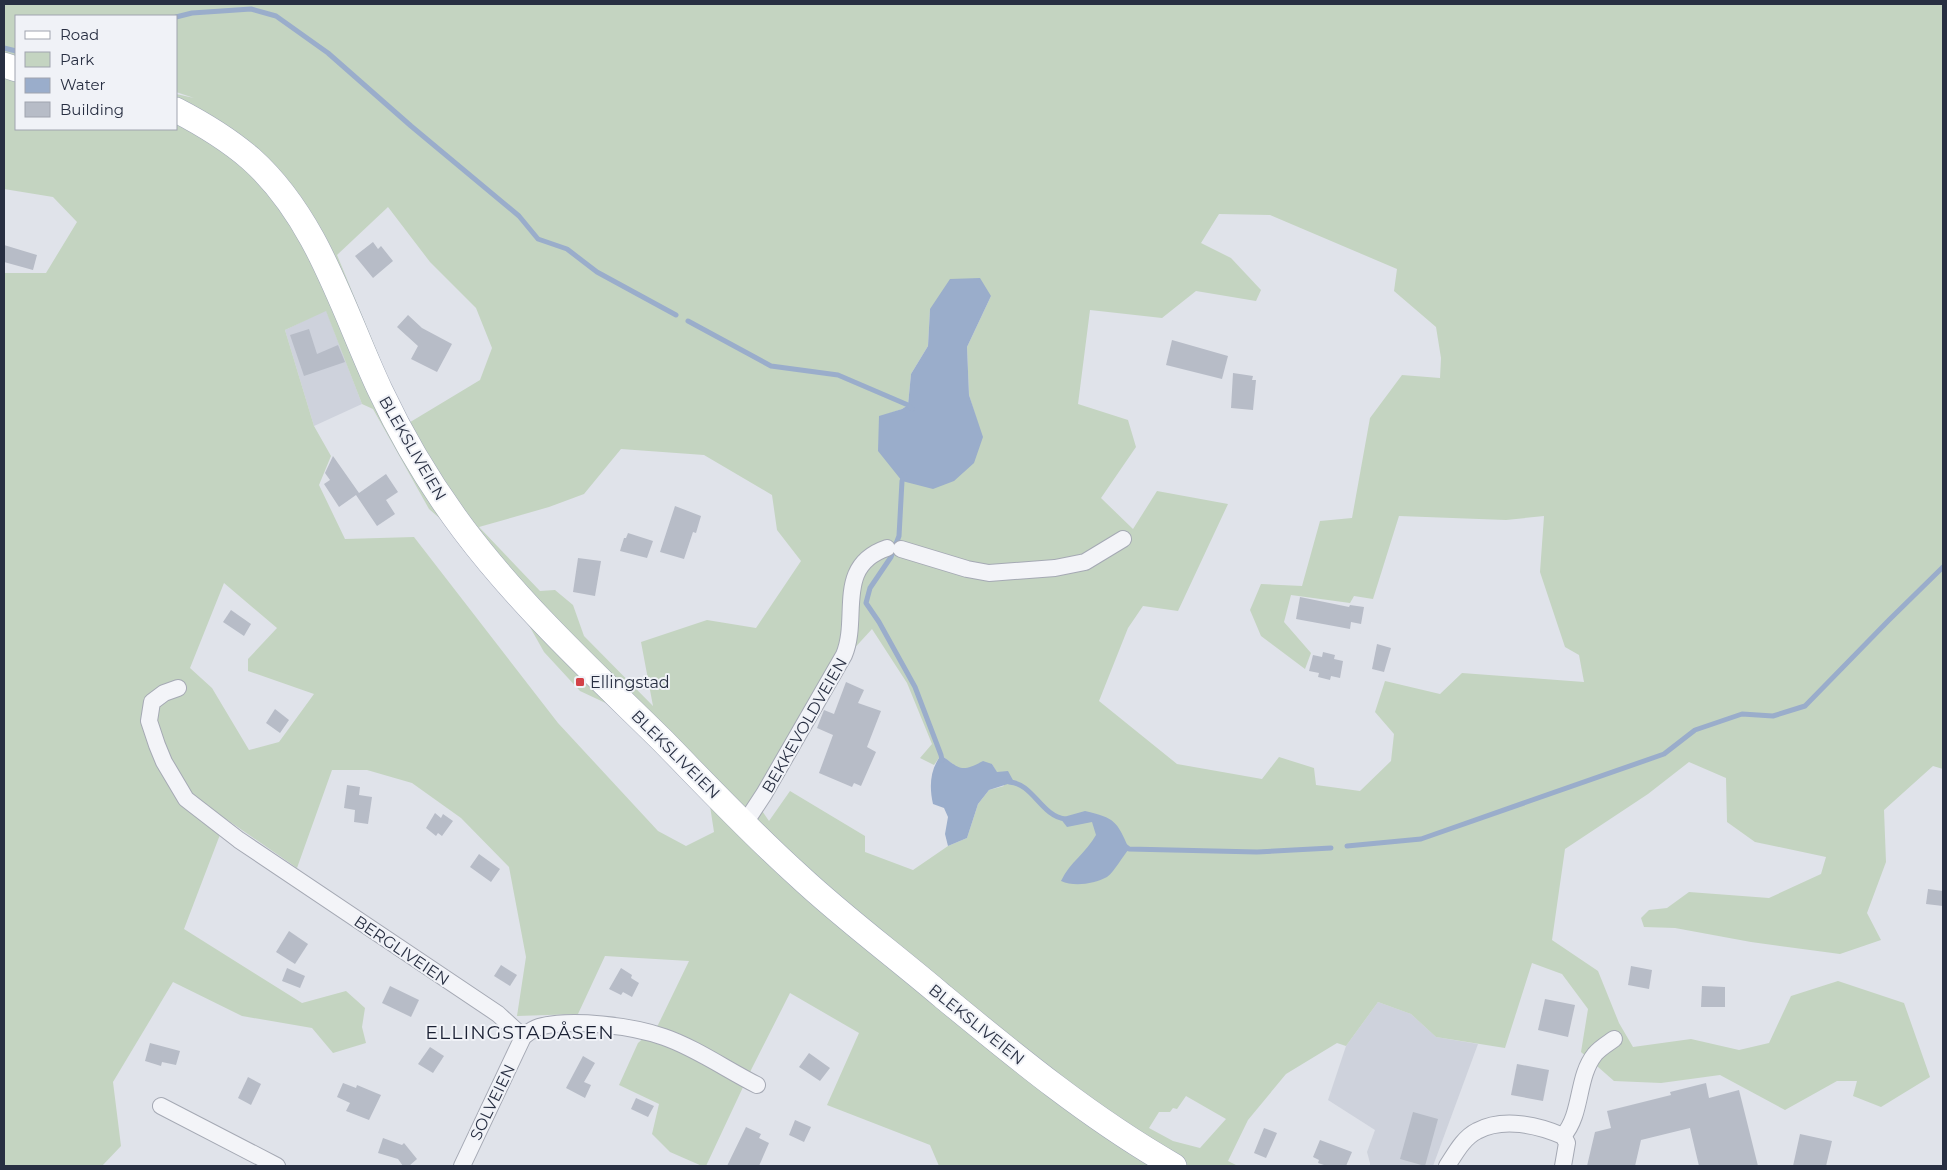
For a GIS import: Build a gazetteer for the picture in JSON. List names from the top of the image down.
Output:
{
  "streets": {
    "main road": ["BLEKSLIVEIEN"],
    "street": ["BEKKEVOLDVEIEN", "BERGLIVEIEN", "SOLVEIEN"]
  },
  "crossings": [
    ["BLEKSLIVEIEN", "BEKKEVOLDVEIEN"],
    ["BERGLIVEIEN", "SOLVEIEN"]
  ],
  "districts": ["ELLINGSTADÅSEN"],
  "places": {
    "transit": ["Ellingstad"]
  },
  "legend": [
    "Road",
    "Park",
    "Water",
    "Building"
  ]
}
